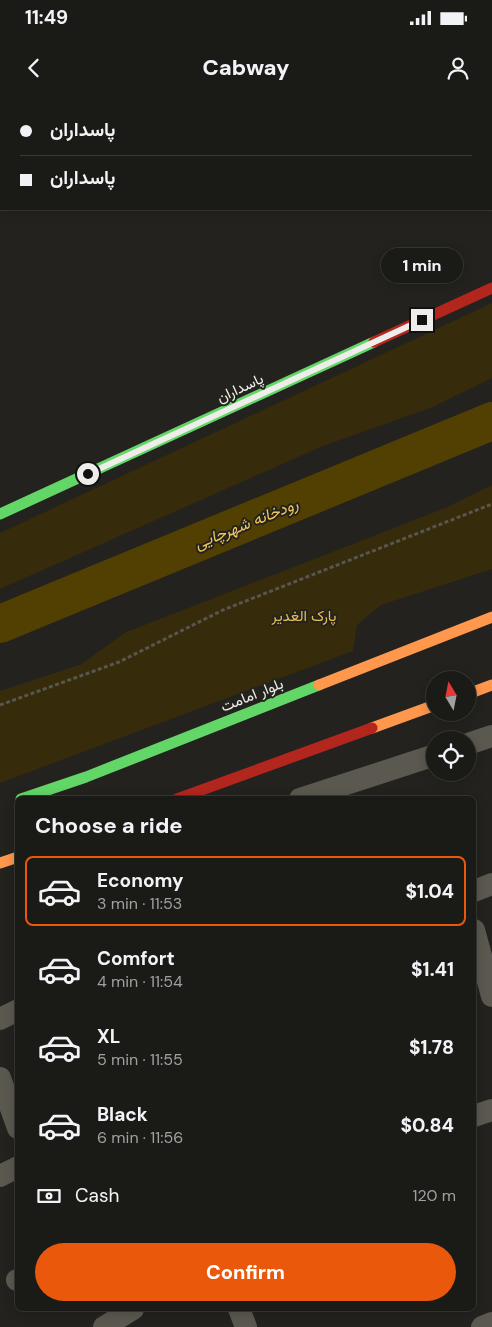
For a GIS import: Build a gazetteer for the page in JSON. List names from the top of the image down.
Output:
{
  "streets": {
    "main road": ["پاسداران", "بلوار امامت"]
  },
  "water": ["رودخانه شهرچایی"],
  "parks": ["پارک الغدیر"],
  "north": "top",
  "page": {
    "status": "11:49",
    "header": "Cabway",
    "banner": ["پاسداران", "پاسداران"],
    "bubble": "1 min",
    "heading": "Choose a ride",
    "list": [
      {
        "name": "Economy",
        "note": "3 min · 11:53",
        "value": "$1.04"
      },
      {
        "name": "Comfort",
        "note": "4 min · 11:54",
        "value": "$1.41"
      },
      {
        "name": "XL",
        "note": "5 min · 11:55",
        "value": "$1.78"
      },
      {
        "name": "Black",
        "note": "6 min · 11:56",
        "value": "$0.84"
      }
    ],
    "pay": ["Cash", "120 m"],
    "buttons": "Confirm"
  }
}
